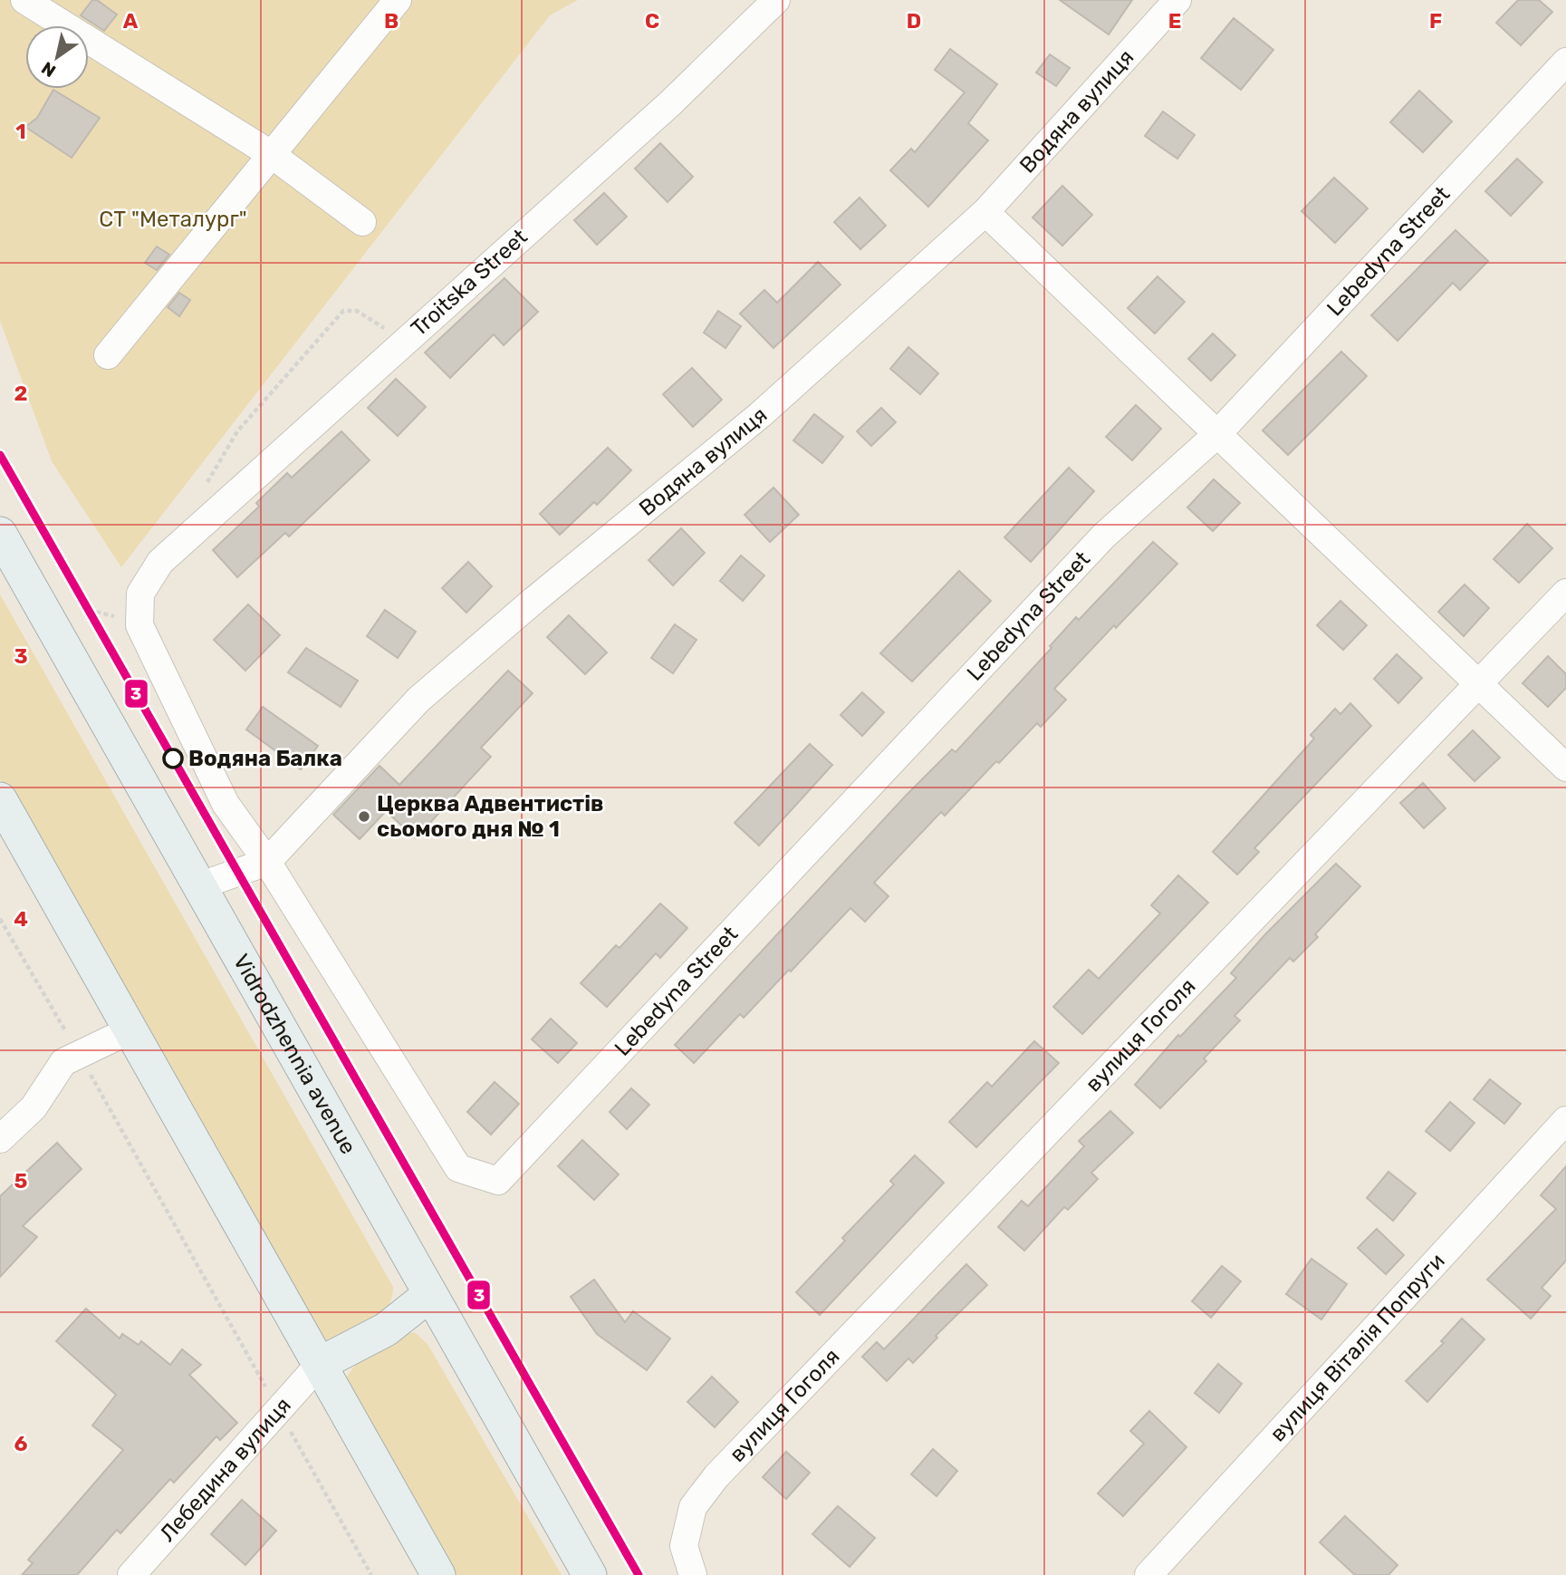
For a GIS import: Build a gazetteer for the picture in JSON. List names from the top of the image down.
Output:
{
  "streets": {
    "main road": ["Vidrodzhennia avenue"],
    "street": [
      "Водяна вулиця",
      "Lebedyna Street",
      "Troitska Street",
      "вулиця Гоголя",
      "вулиця Віталія Попруги",
      "Лебедина вулиця"
    ]
  },
  "crossings": [
    ["Водяна вулиця", "Troitska Street"],
    ["Водяна вулиця", "Vidrodzhennia avenue"],
    ["Lebedyna Street", "Troitska Street"]
  ],
  "parks": ["СТ \"Металург\""],
  "places": ["Водяна Балка", "Церква Адвентистів сьомого дня № 1"],
  "lines": ["transit line 3"],
  "north": "bottom left",
  "grid": {
    "columns": [
      "A",
      "B",
      "C",
      "D",
      "E",
      "F"
    ],
    "rows": [
      "1",
      "2",
      "3",
      "4",
      "5",
      "6"
    ]
  }
}
